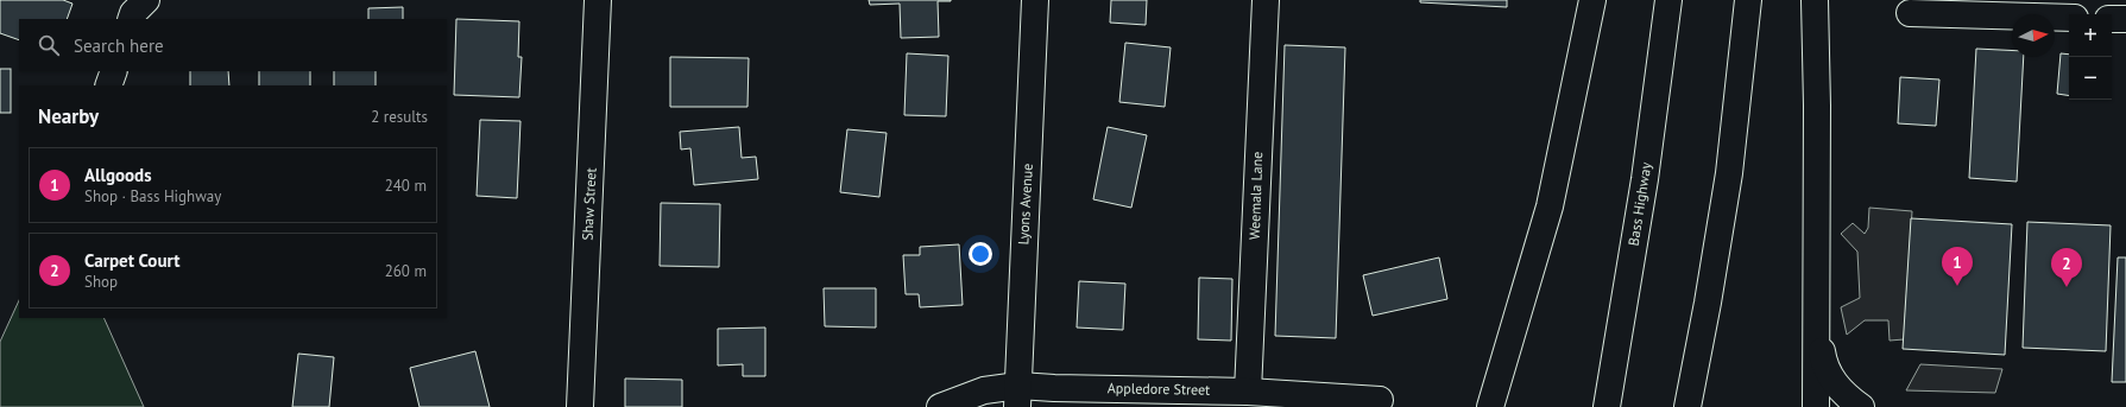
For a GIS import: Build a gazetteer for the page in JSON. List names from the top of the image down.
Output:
{
  "streets": {
    "main road": [
      "Weemala Lane",
      "Shaw Street",
      "Lyons Avenue",
      "Bass Highway",
      "Appledore Street"
    ]
  },
  "crossings": [
    ["Weemala Lane", "Appledore Street"],
    ["Lyons Avenue", "Appledore Street"]
  ],
  "north": "right",
  "page": {
    "map_buttons": ["+", "−"],
    "search": "Search here",
    "heading": ["Nearby", "2 results"],
    "list": [
      {
        "mark": "1",
        "name": "Allgoods",
        "note": "Shop · Bass Highway",
        "value": "240 m"
      },
      {
        "mark": "2",
        "name": "Carpet Court",
        "note": "Shop",
        "value": "260 m"
      }
    ],
    "pins": ["1", "2"]
  }
}
